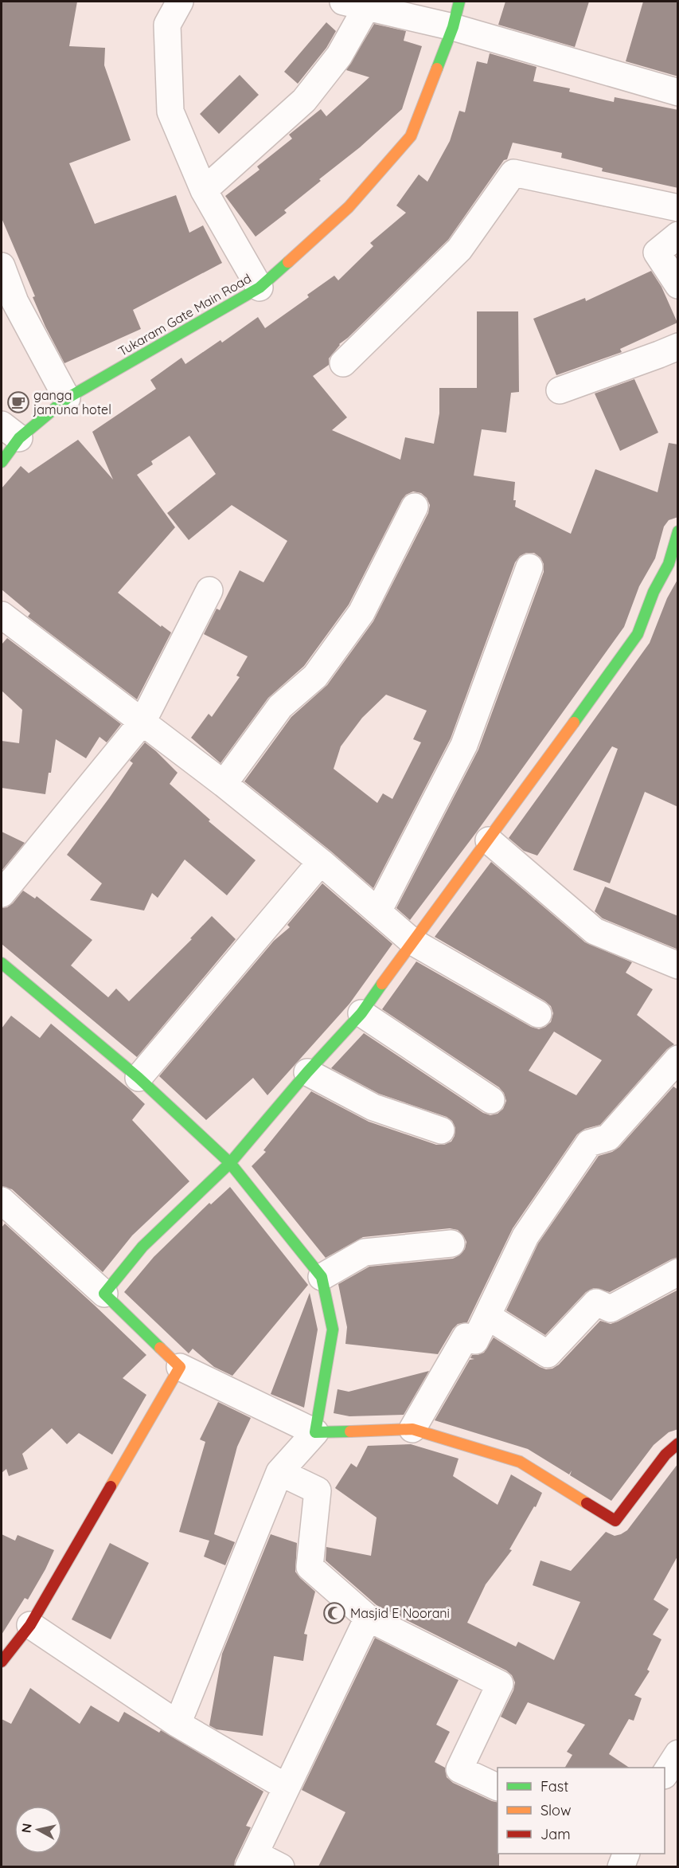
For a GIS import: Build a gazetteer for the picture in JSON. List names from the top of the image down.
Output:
{
  "streets": {
    "street": ["Tukaram Gate Main Road"]
  },
  "places": {
    "cafe": ["ganga jamuna hotel"],
    "mosque": ["Masjid E Noorani"]
  },
  "legend": ["Fast", "Slow", "Jam"],
  "north": "left"
}
